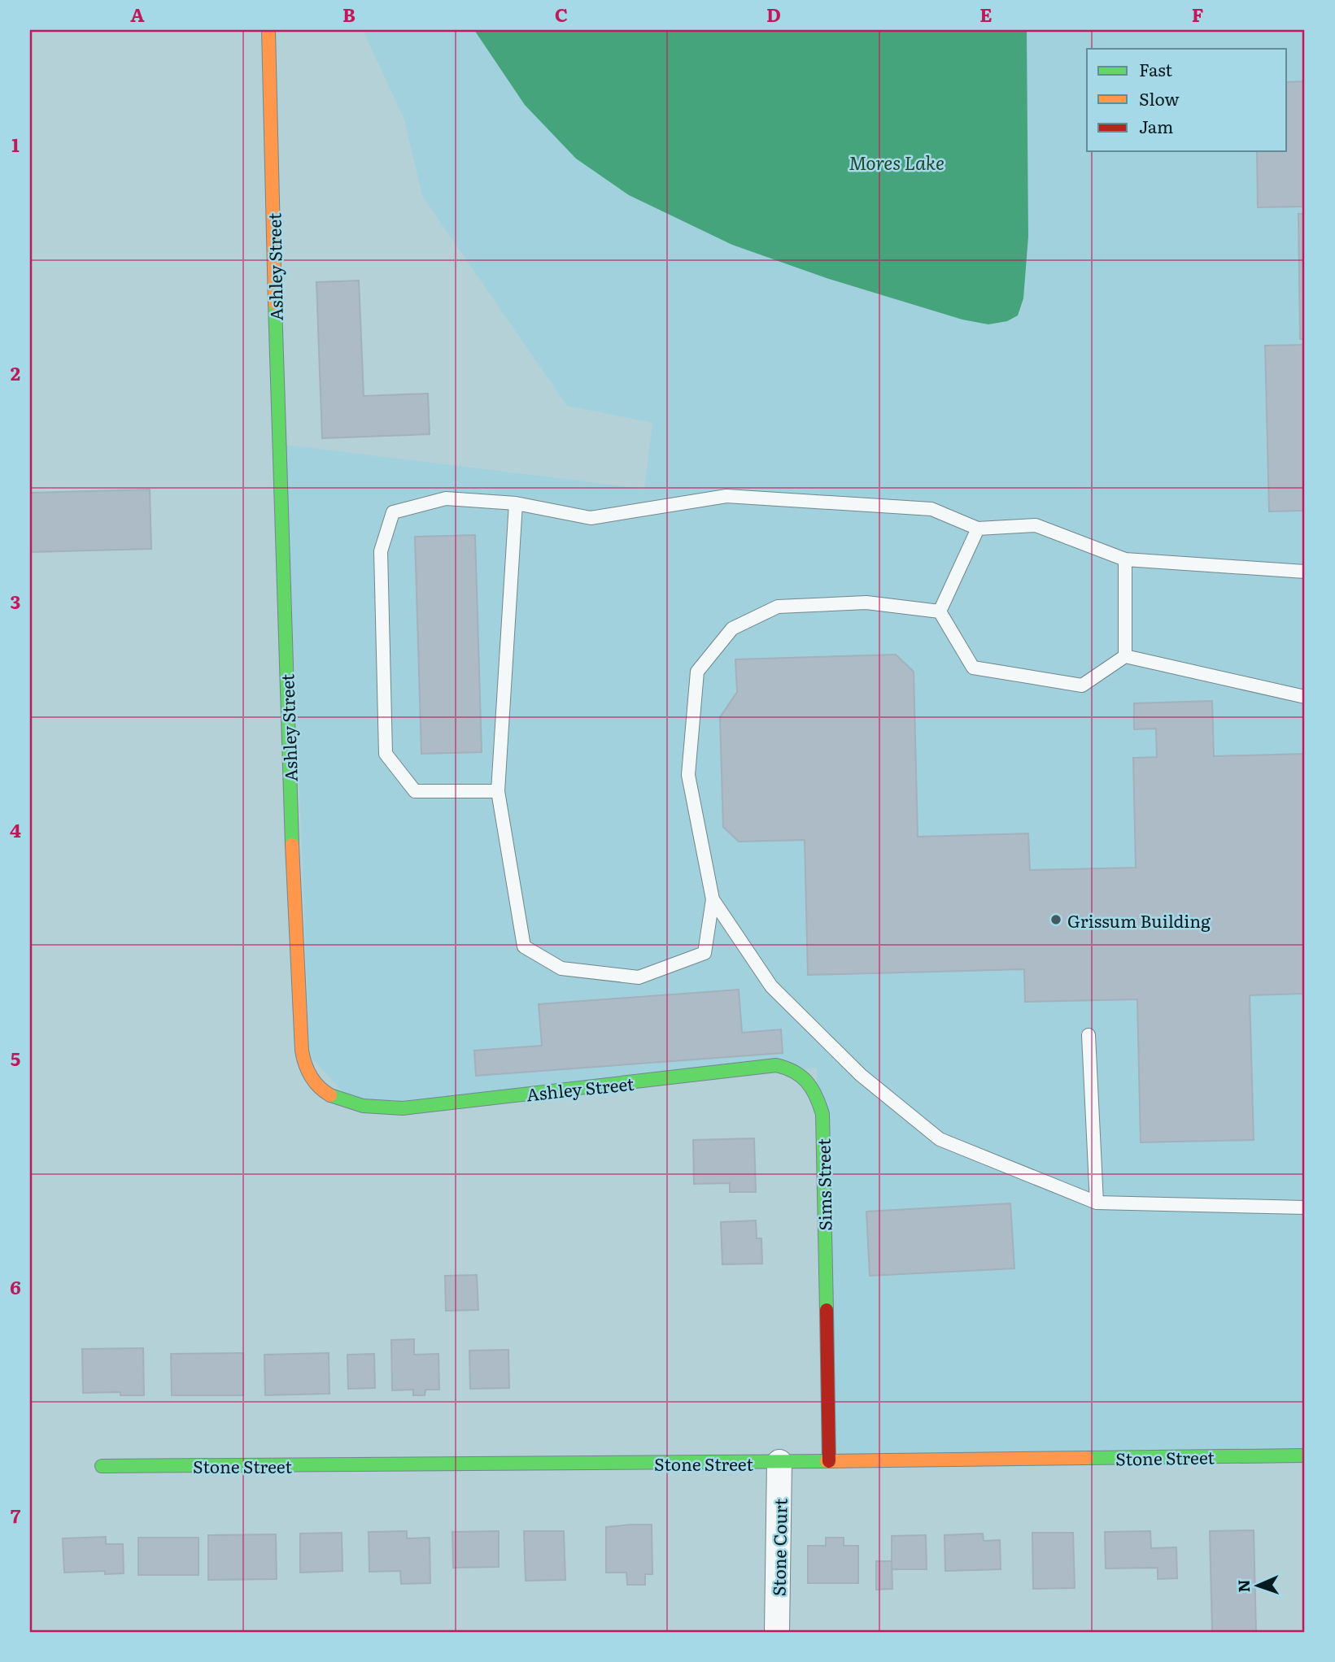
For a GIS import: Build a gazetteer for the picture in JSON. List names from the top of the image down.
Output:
{
  "streets": {
    "street": [
      "Ashley Street",
      "Sims Street",
      "Stone Street",
      "Stone Court"
    ]
  },
  "crossings": [
    ["Ashley Street", "Sims Street"],
    ["Sims Street", "Stone Street"],
    ["Stone Street", "Stone Court"]
  ],
  "water": ["Mores Lake"],
  "places": ["Grissum Building"],
  "legend": ["Fast", "Slow", "Jam"],
  "north": "left",
  "grid": {
    "columns": [
      "A",
      "B",
      "C",
      "D",
      "E",
      "F"
    ],
    "rows": [
      "1",
      "2",
      "3",
      "4",
      "5",
      "6",
      "7"
    ]
  }
}
